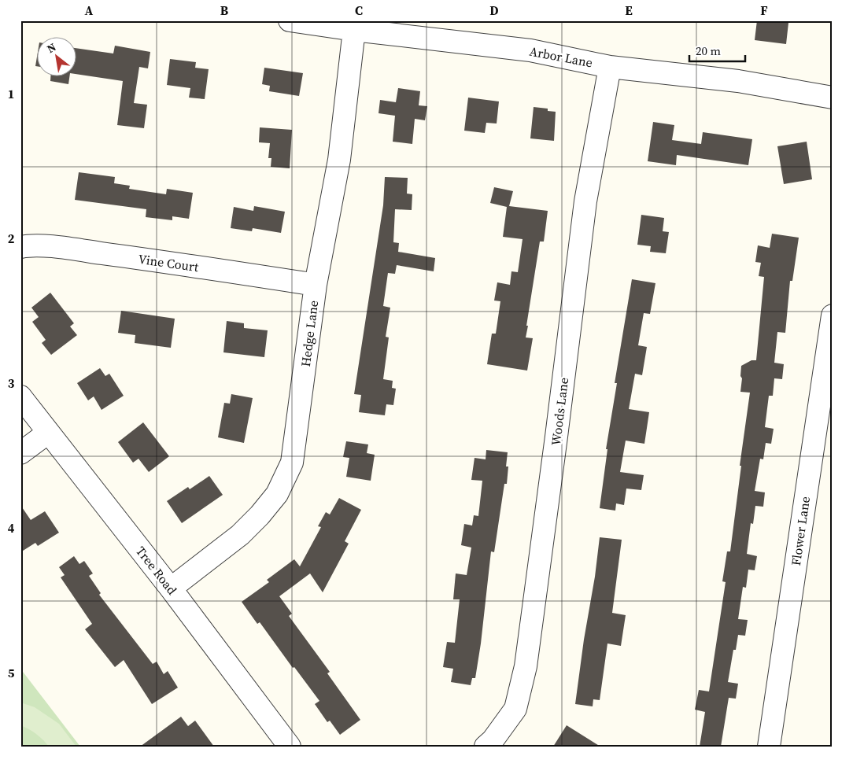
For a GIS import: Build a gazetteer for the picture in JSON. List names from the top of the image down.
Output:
{
  "streets": {
    "street": [
      "Arbor Lane",
      "Vine Court",
      "Hedge Lane",
      "Woods Lane",
      "Flower Lane",
      "Tree Road"
    ]
  },
  "crossings": [
    ["Arbor Lane", "Hedge Lane"],
    ["Arbor Lane", "Woods Lane"],
    ["Vine Court", "Hedge Lane"],
    ["Hedge Lane", "Tree Road"]
  ],
  "scale_bar": "20 m",
  "north": "top left",
  "grid": {
    "columns": [
      "A",
      "B",
      "C",
      "D",
      "E",
      "F"
    ],
    "rows": [
      "1",
      "2",
      "3",
      "4",
      "5"
    ]
  }
}
